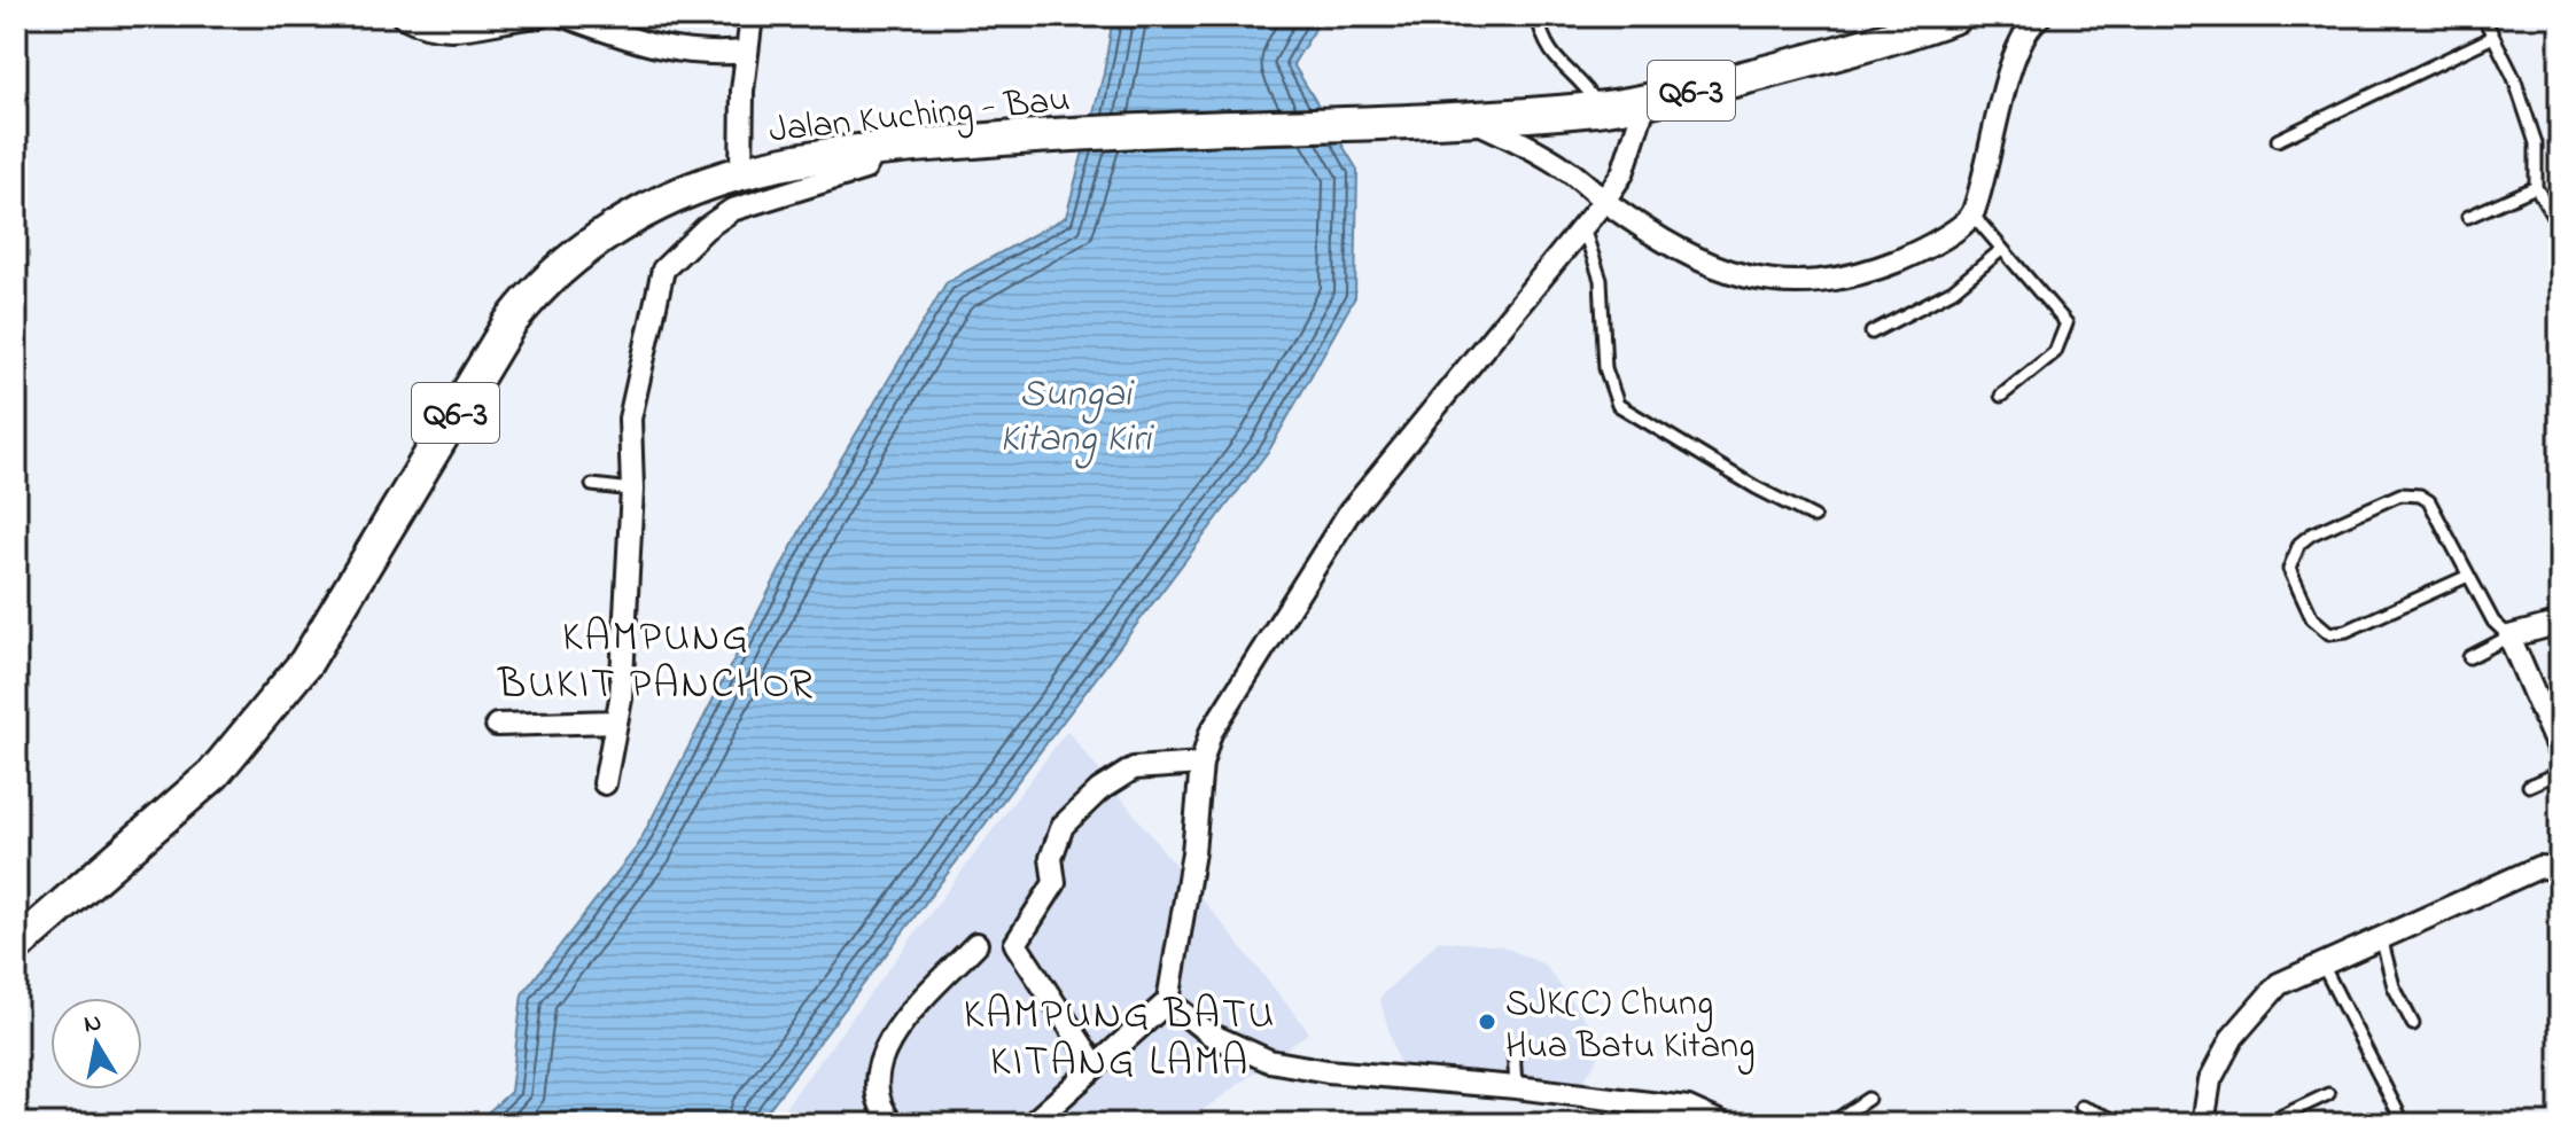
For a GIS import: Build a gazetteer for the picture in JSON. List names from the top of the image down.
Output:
{
  "streets": {
    "main road": ["Q6-3", "Jalan Kuching - Bau"]
  },
  "districts": ["KAMPUNG BUKIT PANCHOR", "KAMPUNG BATU KITANG LAMA"],
  "water": ["Sungai Kitang Kiri"],
  "places": ["SJK(C) Chung Hua Batu Kitang"],
  "north": "top"
}
